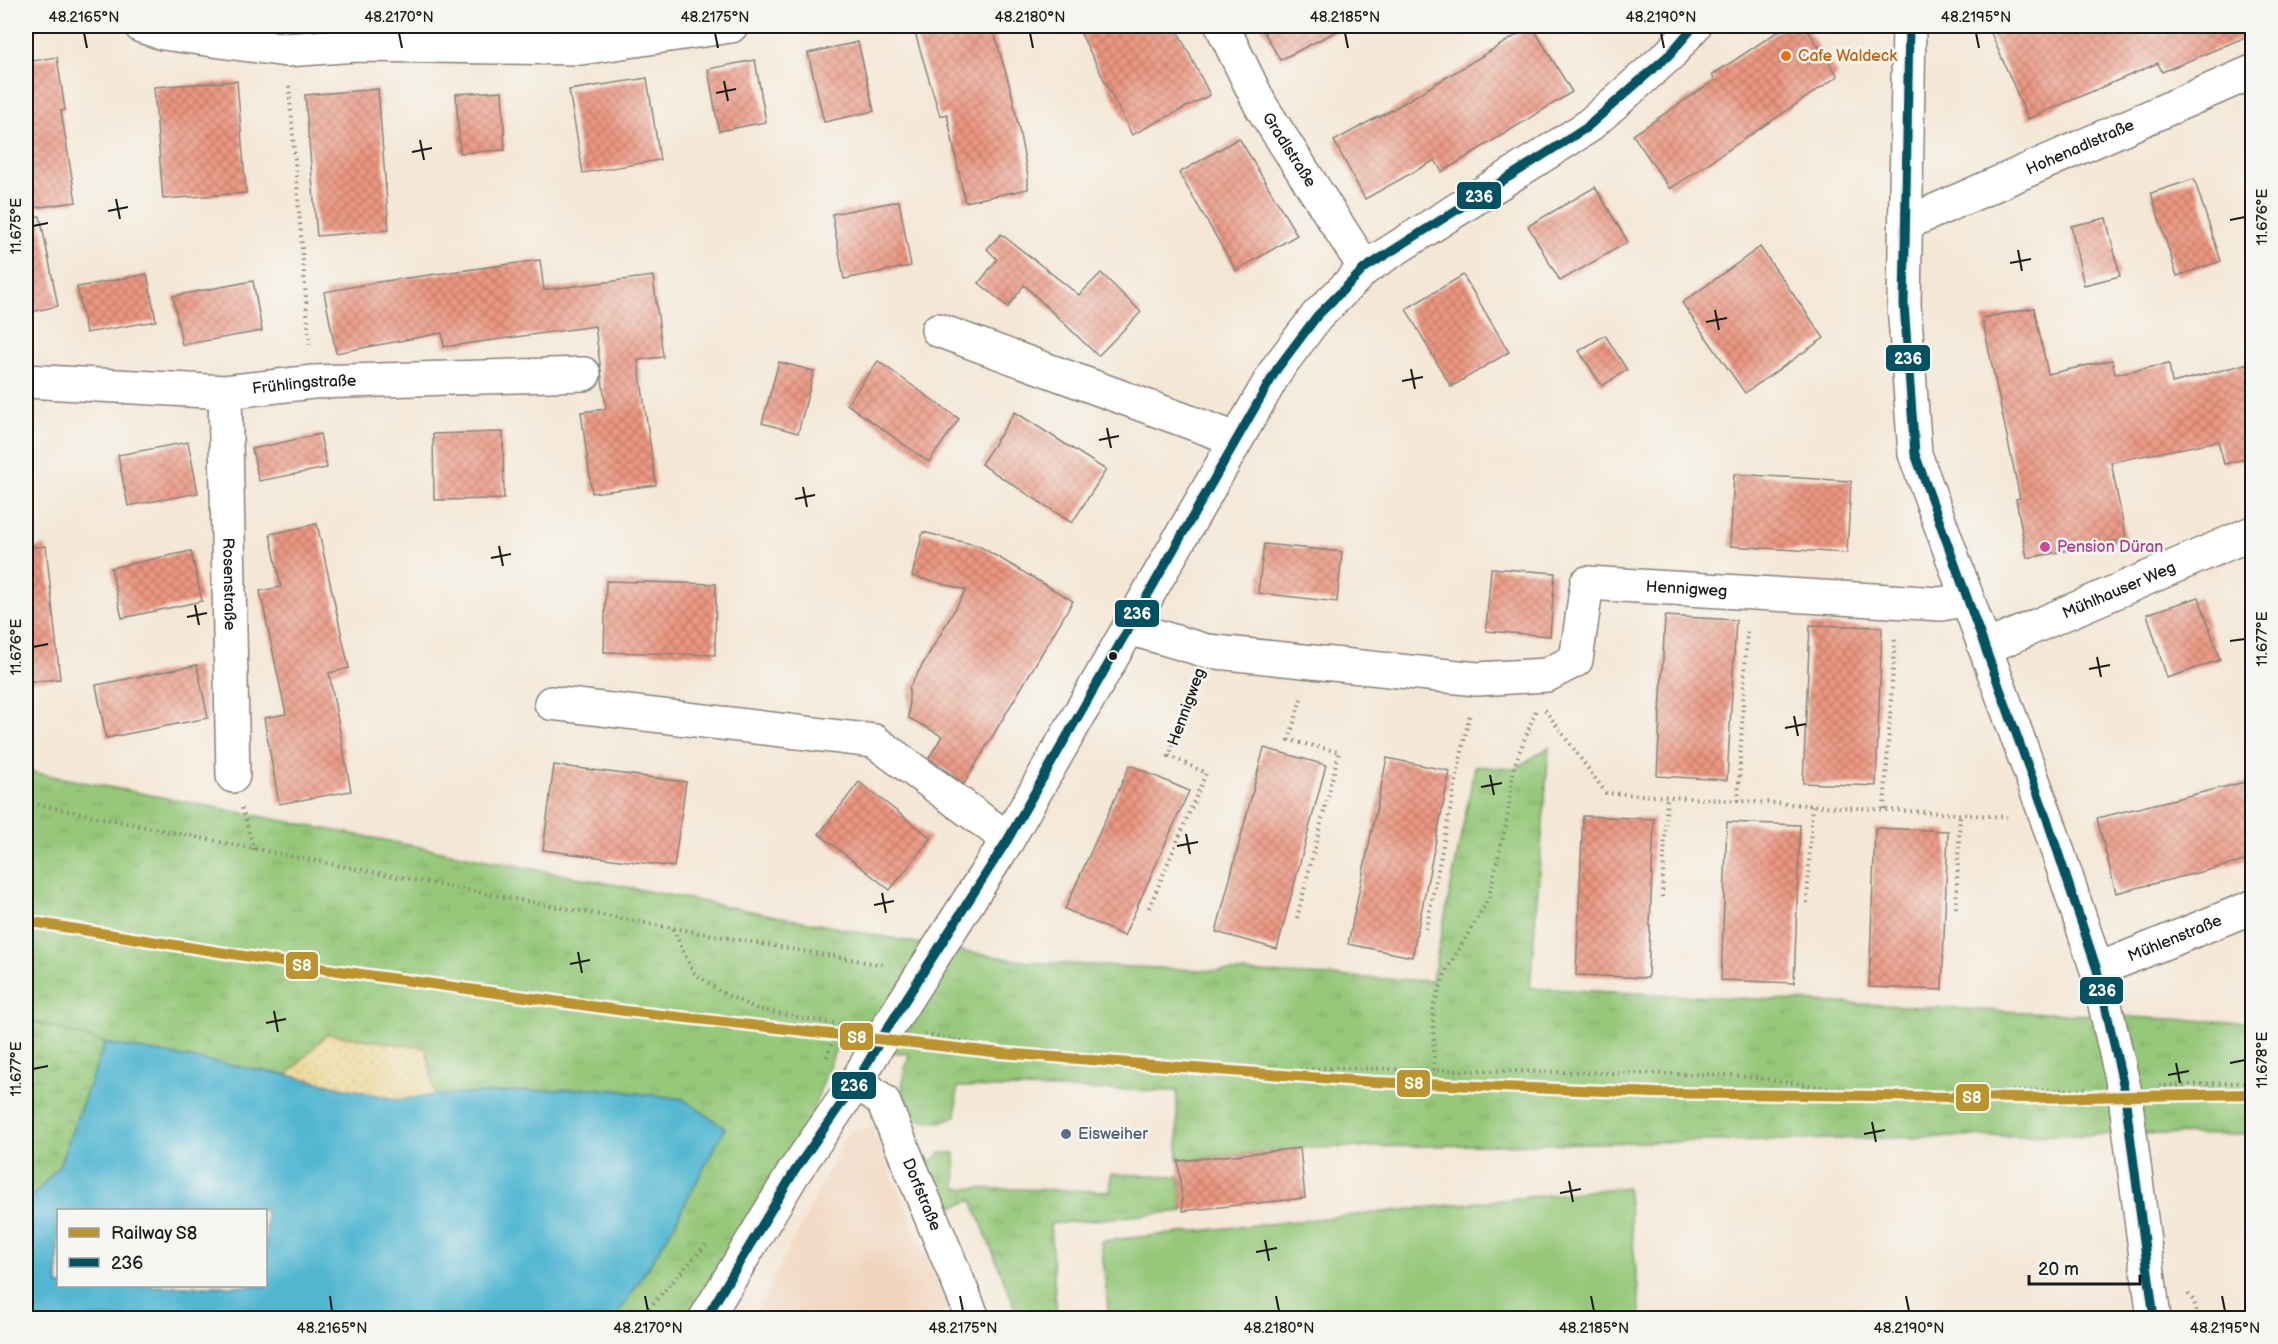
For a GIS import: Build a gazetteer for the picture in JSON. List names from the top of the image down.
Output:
{
  "streets": {
    "street": [
      "Hohenadlstraße",
      "Gradlstraße",
      "Frühlingstraße",
      "Rosenstraße",
      "Hennigweg",
      "Mühlhauser Weg",
      "Mühlenstraße",
      "Dorfstraße"
    ]
  },
  "crossings": [
    ["Frühlingstraße", "Rosenstraße"]
  ],
  "places": ["Cafe Waldeck", "Pension Düran", "Eisweiher"],
  "lines": ["transit line 236", "rail line S8"],
  "legend": ["Railway S8", "236"],
  "scale_bar": "20 m",
  "coordinates": [
    "48.2165°N",
    "48.2170°N",
    "48.2175°N",
    "48.2180°N",
    "48.2185°N",
    "48.2190°N",
    "48.2195°N",
    "11.676°E",
    "11.675°E",
    "11.677°E",
    "11.678°E"
  ]
}
